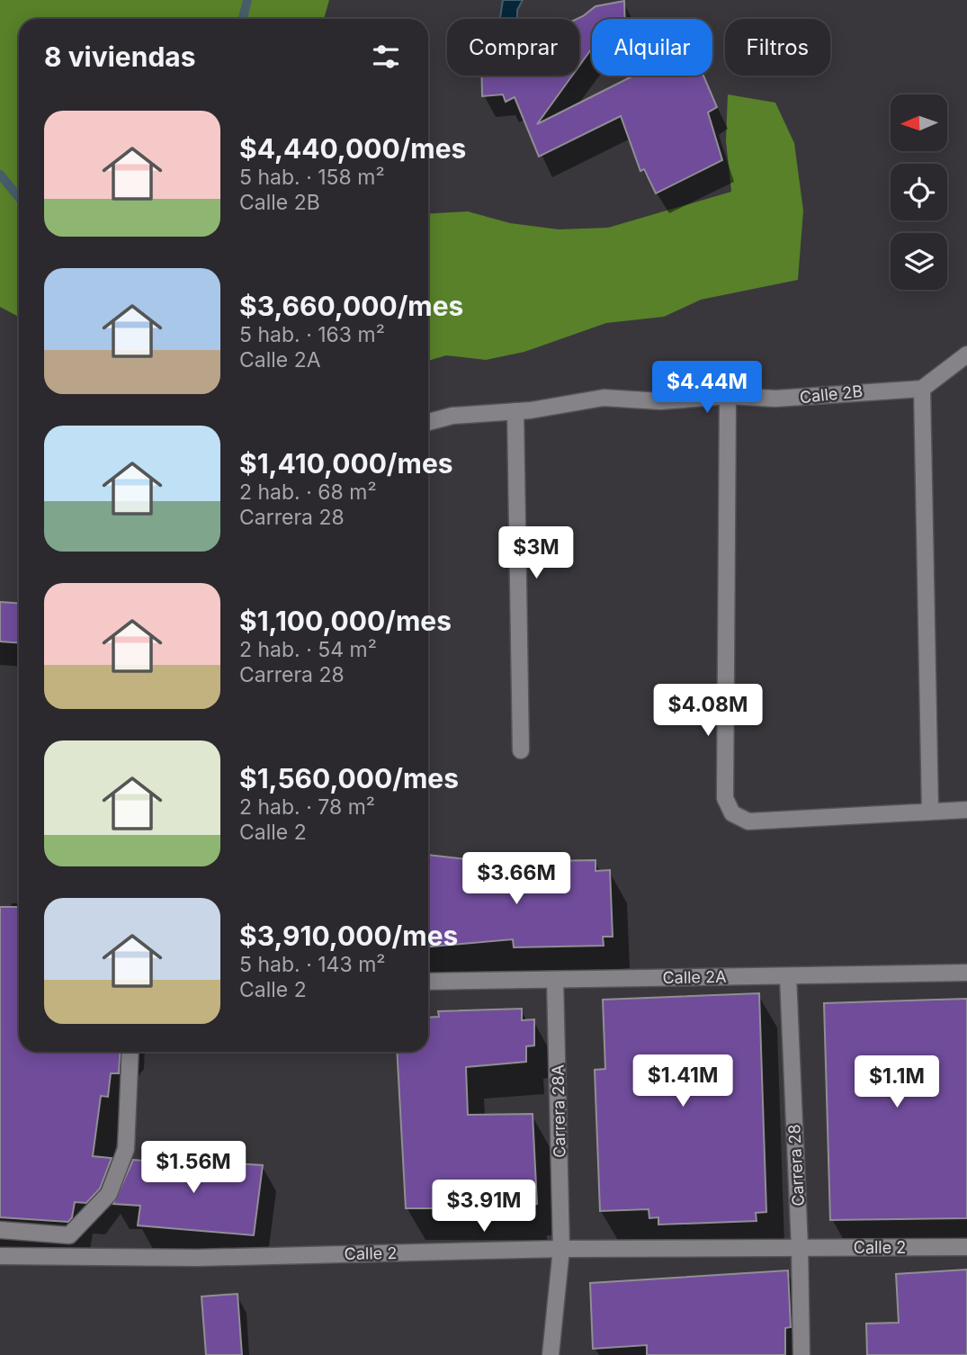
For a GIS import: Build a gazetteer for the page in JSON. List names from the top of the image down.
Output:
{
  "streets": {
    "street": [
      "Calle 2B",
      "Calle 2A",
      "Carrera 28A",
      "Carrera 28",
      "Calle 2"
    ]
  },
  "crossings": [
    ["Calle 2A", "Carrera 28A"],
    ["Calle 2A", "Carrera 28"],
    ["Carrera 28A", "Calle 2"],
    ["Carrera 28", "Calle 2"]
  ],
  "north": "left",
  "page": {
    "chip": ["Comprar", "Alquilar", "Filtros"],
    "heading": "8 viviendas",
    "list": [
      {
        "name": "$4,440,000/mes",
        "note": "5 hab. · 158 m² · Calle 2B"
      },
      {
        "name": "$3,660,000/mes",
        "note": "5 hab. · 163 m² · Calle 2A"
      },
      {
        "name": "$1,410,000/mes",
        "note": "2 hab. · 68 m² · Carrera 28"
      },
      {
        "name": "$1,100,000/mes",
        "note": "2 hab. · 54 m² · Carrera 28"
      },
      {
        "name": "$1,560,000/mes",
        "note": "2 hab. · 78 m² · Calle 2"
      },
      {
        "name": "$3,910,000/mes",
        "note": "5 hab. · 143 m² · Calle 2"
      }
    ],
    "price": [
      "$4.44M",
      "$3M",
      "$4.08M",
      "$3.66M",
      "$1.41M",
      "$1.1M",
      "$1.56M",
      "$3.91M"
    ]
  }
}
